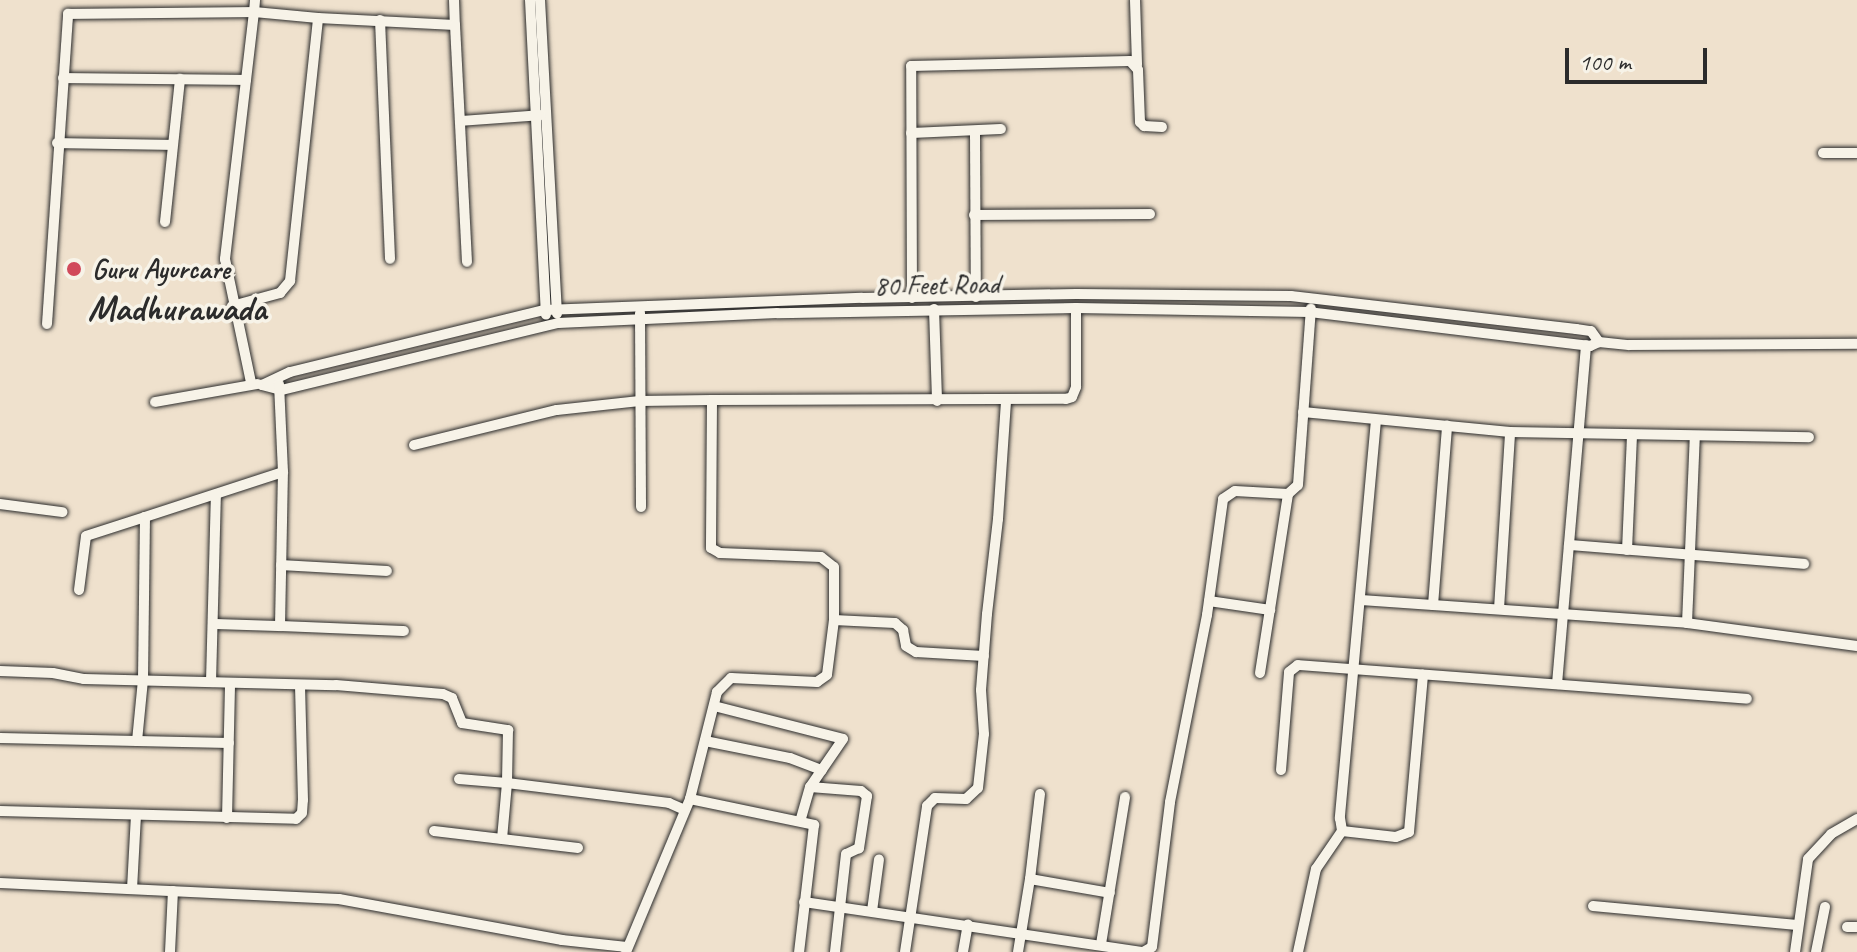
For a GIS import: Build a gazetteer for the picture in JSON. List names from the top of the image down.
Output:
{
  "streets": {
    "street": ["80 Feet Road"]
  },
  "districts": ["Madhurawada"],
  "places": ["Guru Ayurcare"],
  "scale_bar": "100 m"
}
